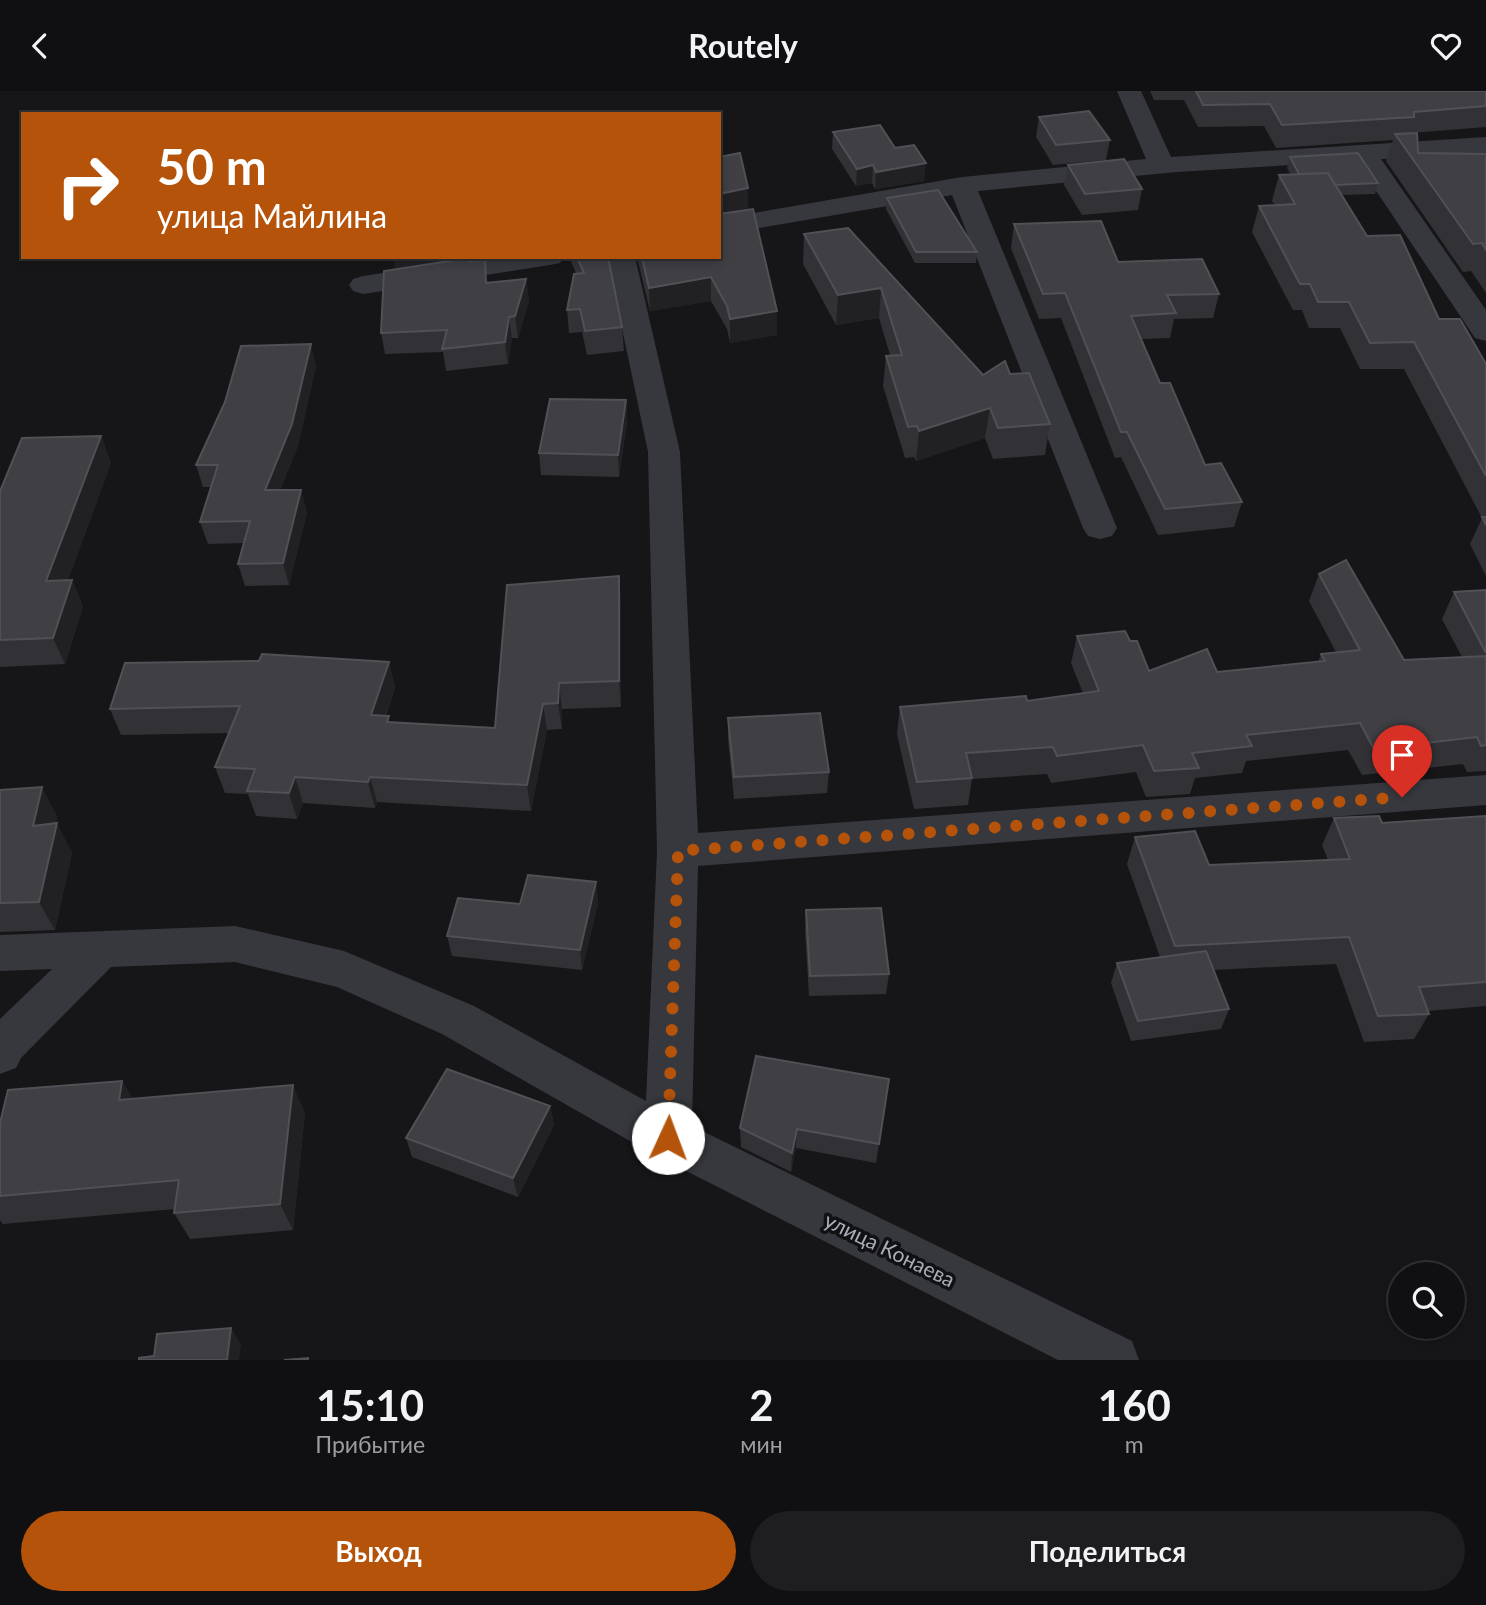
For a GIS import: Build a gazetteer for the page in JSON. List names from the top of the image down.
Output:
{
  "streets": {
    "street": ["улица Конаева"]
  },
  "page": {
    "header": "Routely",
    "turn": ["50 m", "улица Майлина"],
    "eta": [
      "15:10",
      "Прибытие",
      "2",
      "мин",
      "160",
      "m"
    ],
    "buttons": ["Выход", "Поделиться"]
  }
}
